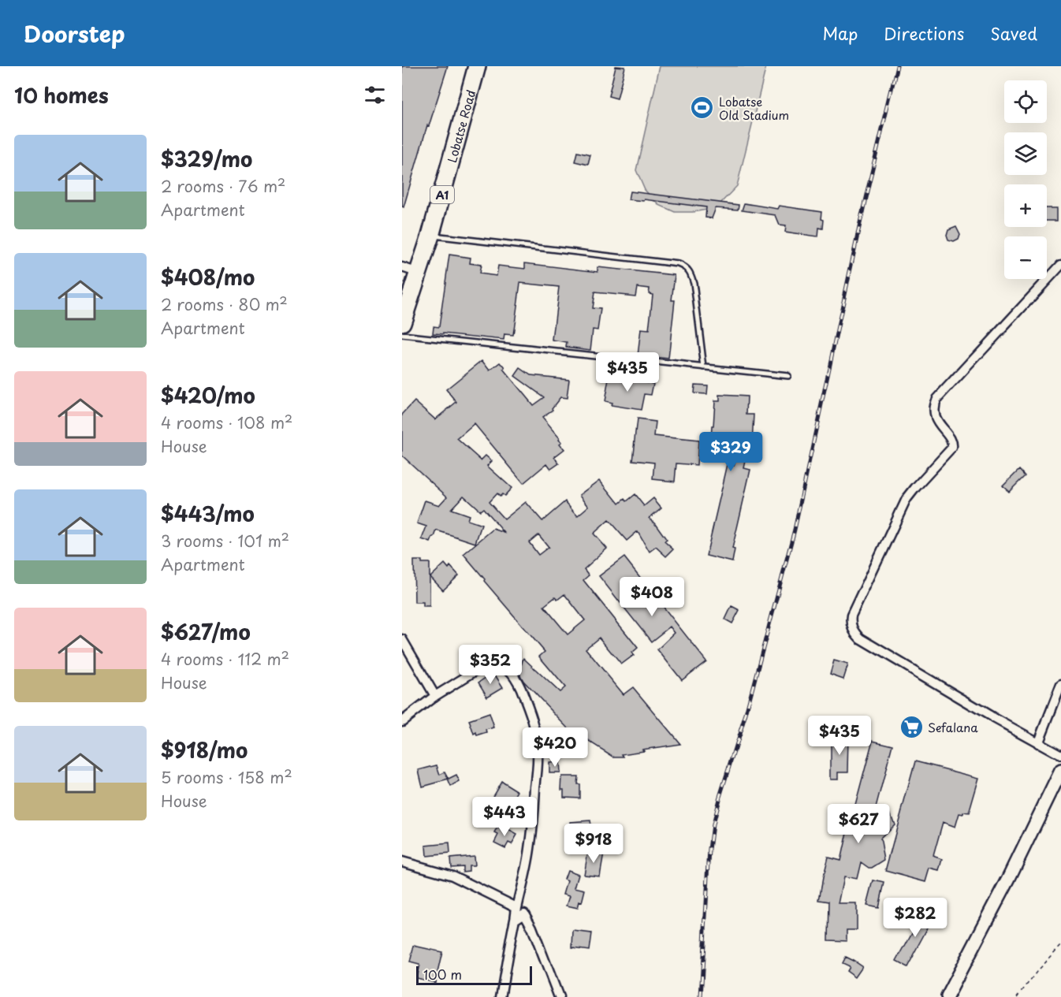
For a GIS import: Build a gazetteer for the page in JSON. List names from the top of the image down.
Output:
{
  "streets": {
    "highway": ["Lobatse Road", "A1"]
  },
  "places": {
    "sports": ["Lobatse Old Stadium"],
    "supermarket": ["Sefalana"]
  },
  "scale_bar": "100 m",
  "page": {
    "header": "Doorstep",
    "nav": ["Map", "Directions", "Saved"],
    "heading": "10 homes",
    "map_buttons": ["+", "−"],
    "list": [
      {
        "name": "$329/mo",
        "note": "2 rooms · 76 m² · Apartment"
      },
      {
        "name": "$408/mo",
        "note": "2 rooms · 80 m² · Apartment"
      },
      {
        "name": "$420/mo",
        "note": "4 rooms · 108 m² · House"
      },
      {
        "name": "$443/mo",
        "note": "3 rooms · 101 m² · Apartment"
      },
      {
        "name": "$627/mo",
        "note": "4 rooms · 112 m² · House"
      },
      {
        "name": "$918/mo",
        "note": "5 rooms · 158 m² · House"
      }
    ],
    "price": [
      "$435",
      "$329",
      "$408",
      "$352",
      "$435",
      "$420",
      "$443",
      "$627",
      "$918",
      "$282"
    ],
    "scale": "100 m"
  }
}
